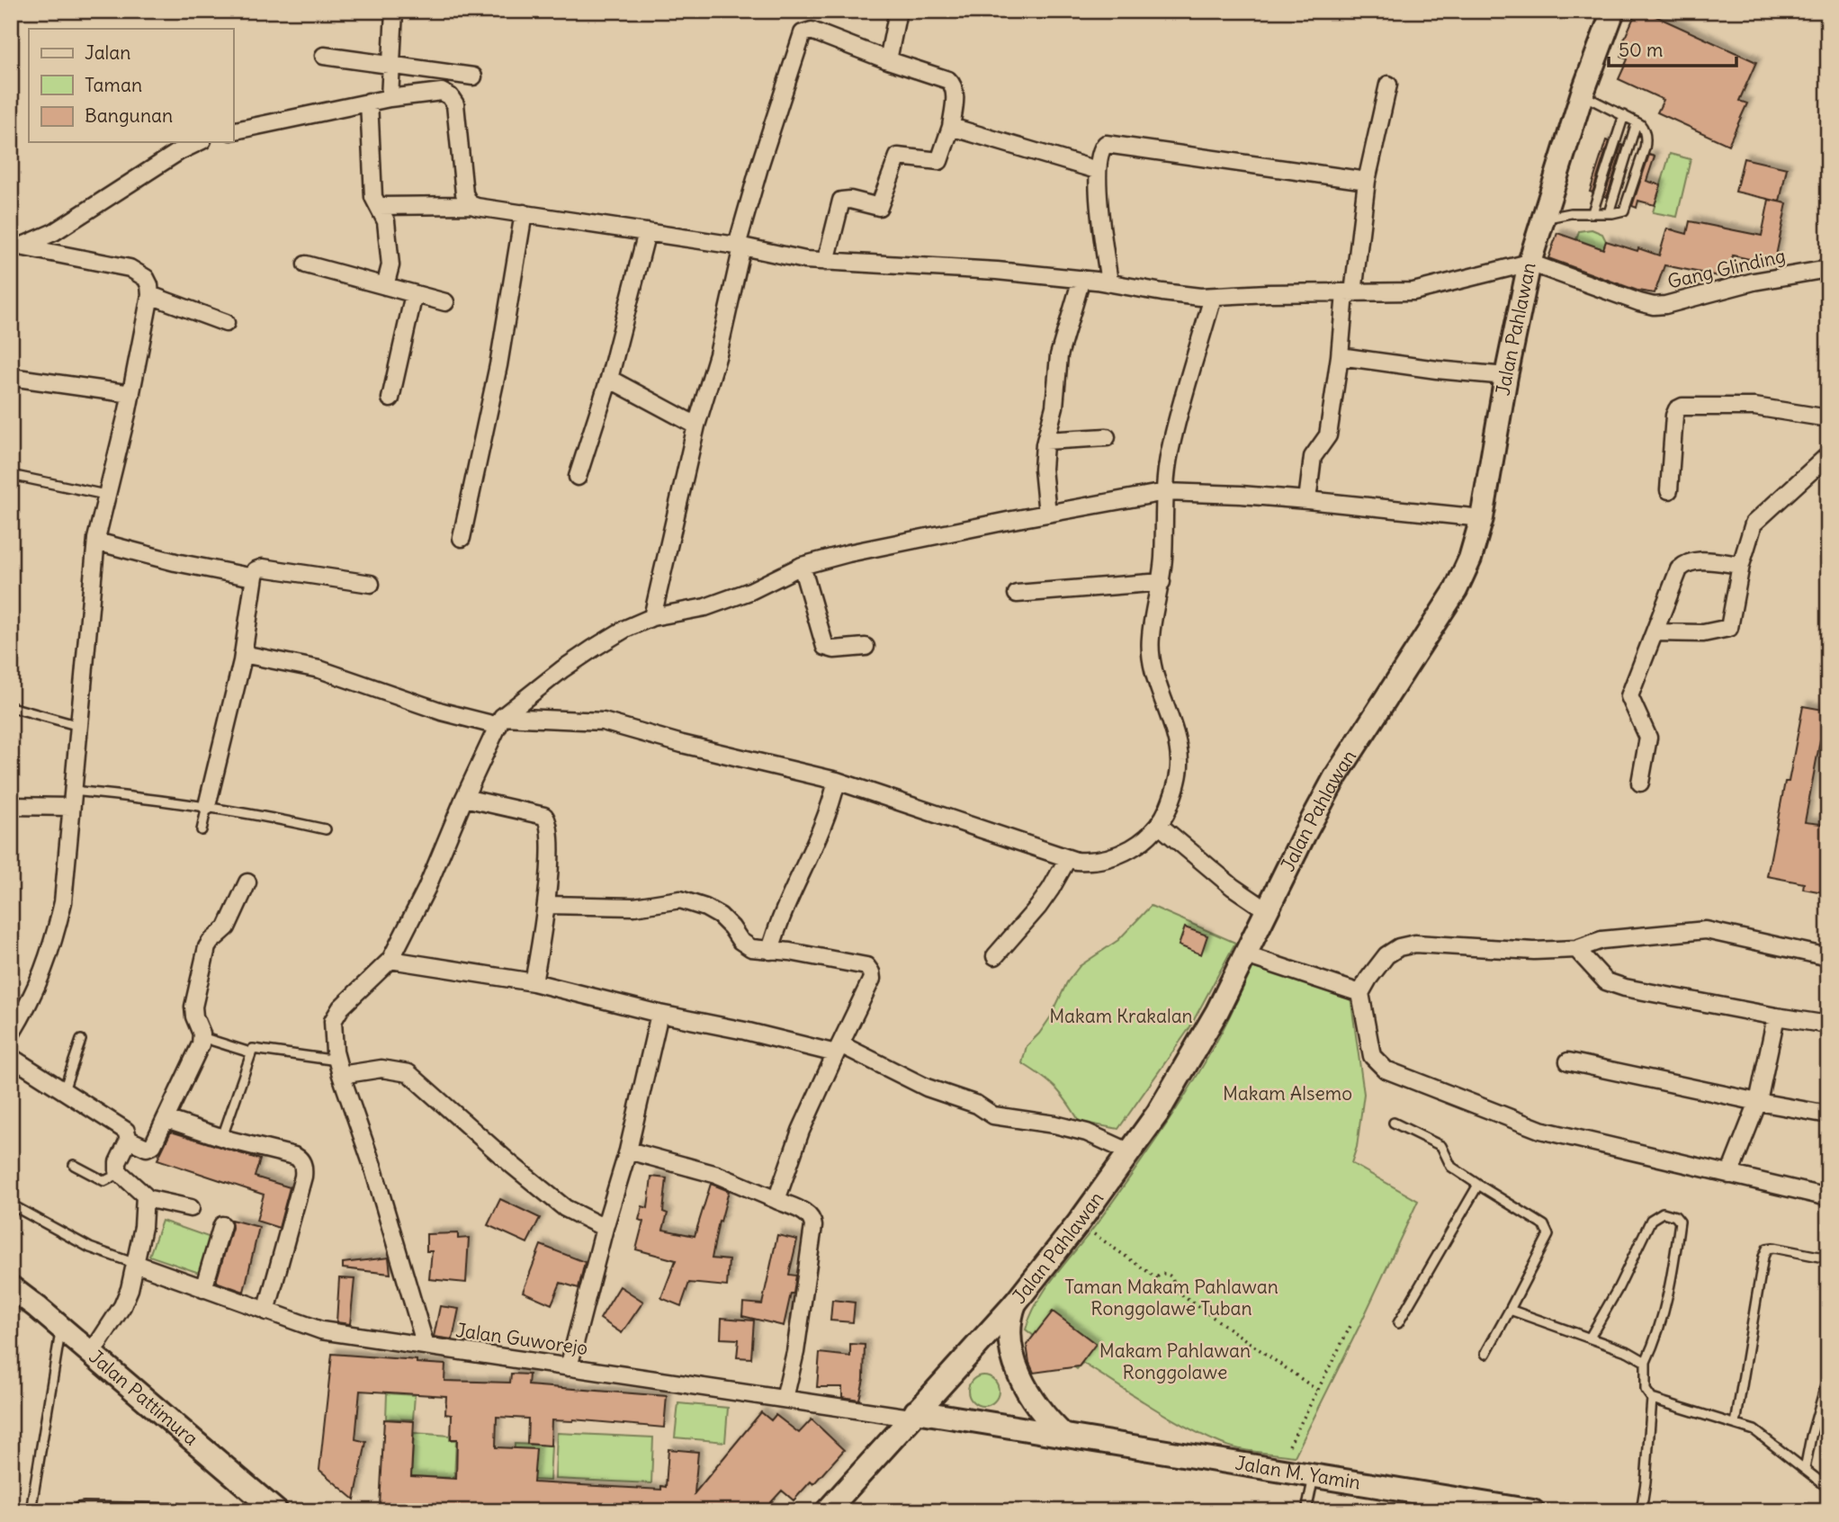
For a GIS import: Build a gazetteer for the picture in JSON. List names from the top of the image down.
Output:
{
  "streets": {
    "main road": ["Jalan Pahlawan", "Jalan Pattimura", "Jalan M. Yamin"],
    "street": ["Gang Glinding", "Jalan Guworejo"]
  },
  "crossings": [
    ["Gang Glinding", "Jalan Pahlawan"],
    ["Jalan Pahlawan", "Jalan Guworejo"],
    ["Jalan Pahlawan", "Jalan M. Yamin"],
    ["Jalan Guworejo", "Jalan M. Yamin"]
  ],
  "parks": [
    "Makam Krakalan",
    "Makam Alsemo",
    "Taman Makam Pahlawan Ronggolawe Tuban",
    "Makam Pahlawan Ronggolawe"
  ],
  "legend": ["Jalan", "Taman", "Bangunan"],
  "scale_bar": "50 m"
}
